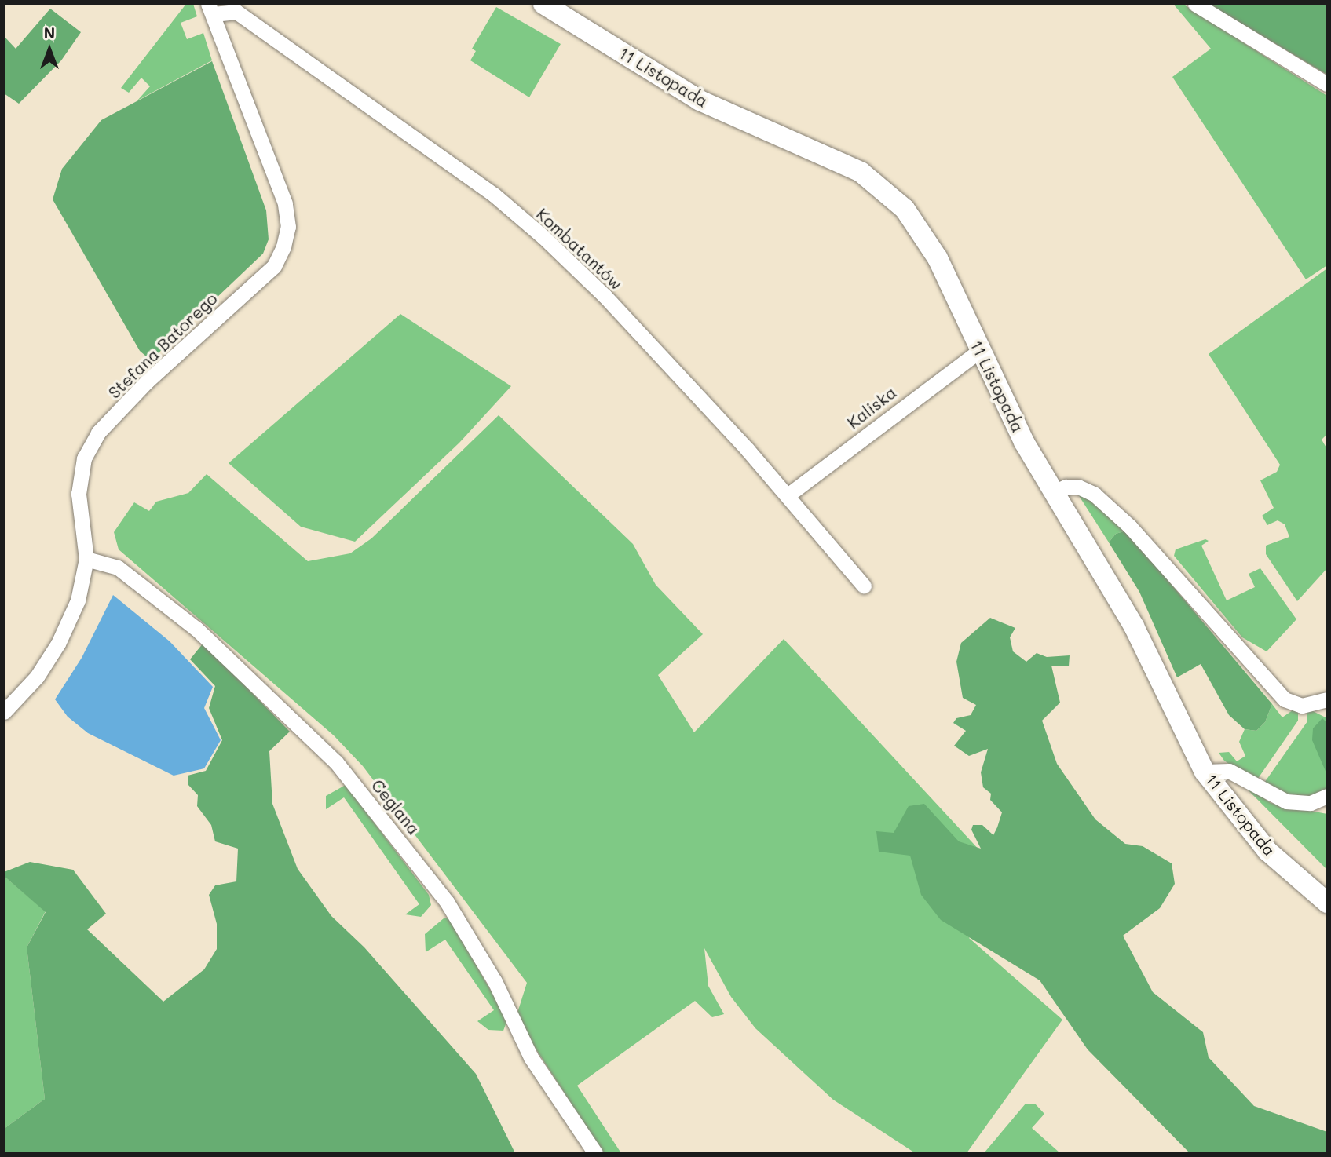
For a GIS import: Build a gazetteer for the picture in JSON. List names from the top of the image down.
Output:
{
  "streets": {
    "main road": ["11 Listopada"],
    "street": [
      "Kombatantów",
      "Stefana Batorego",
      "Kaliska",
      "Ceglana"
    ]
  },
  "crossings": [
    ["11 Listopada", "Kaliska"],
    ["Kombatantów", "Stefana Batorego"],
    ["Kombatantów", "Kaliska"],
    ["Stefana Batorego", "Ceglana"]
  ],
  "north": "top"
}
